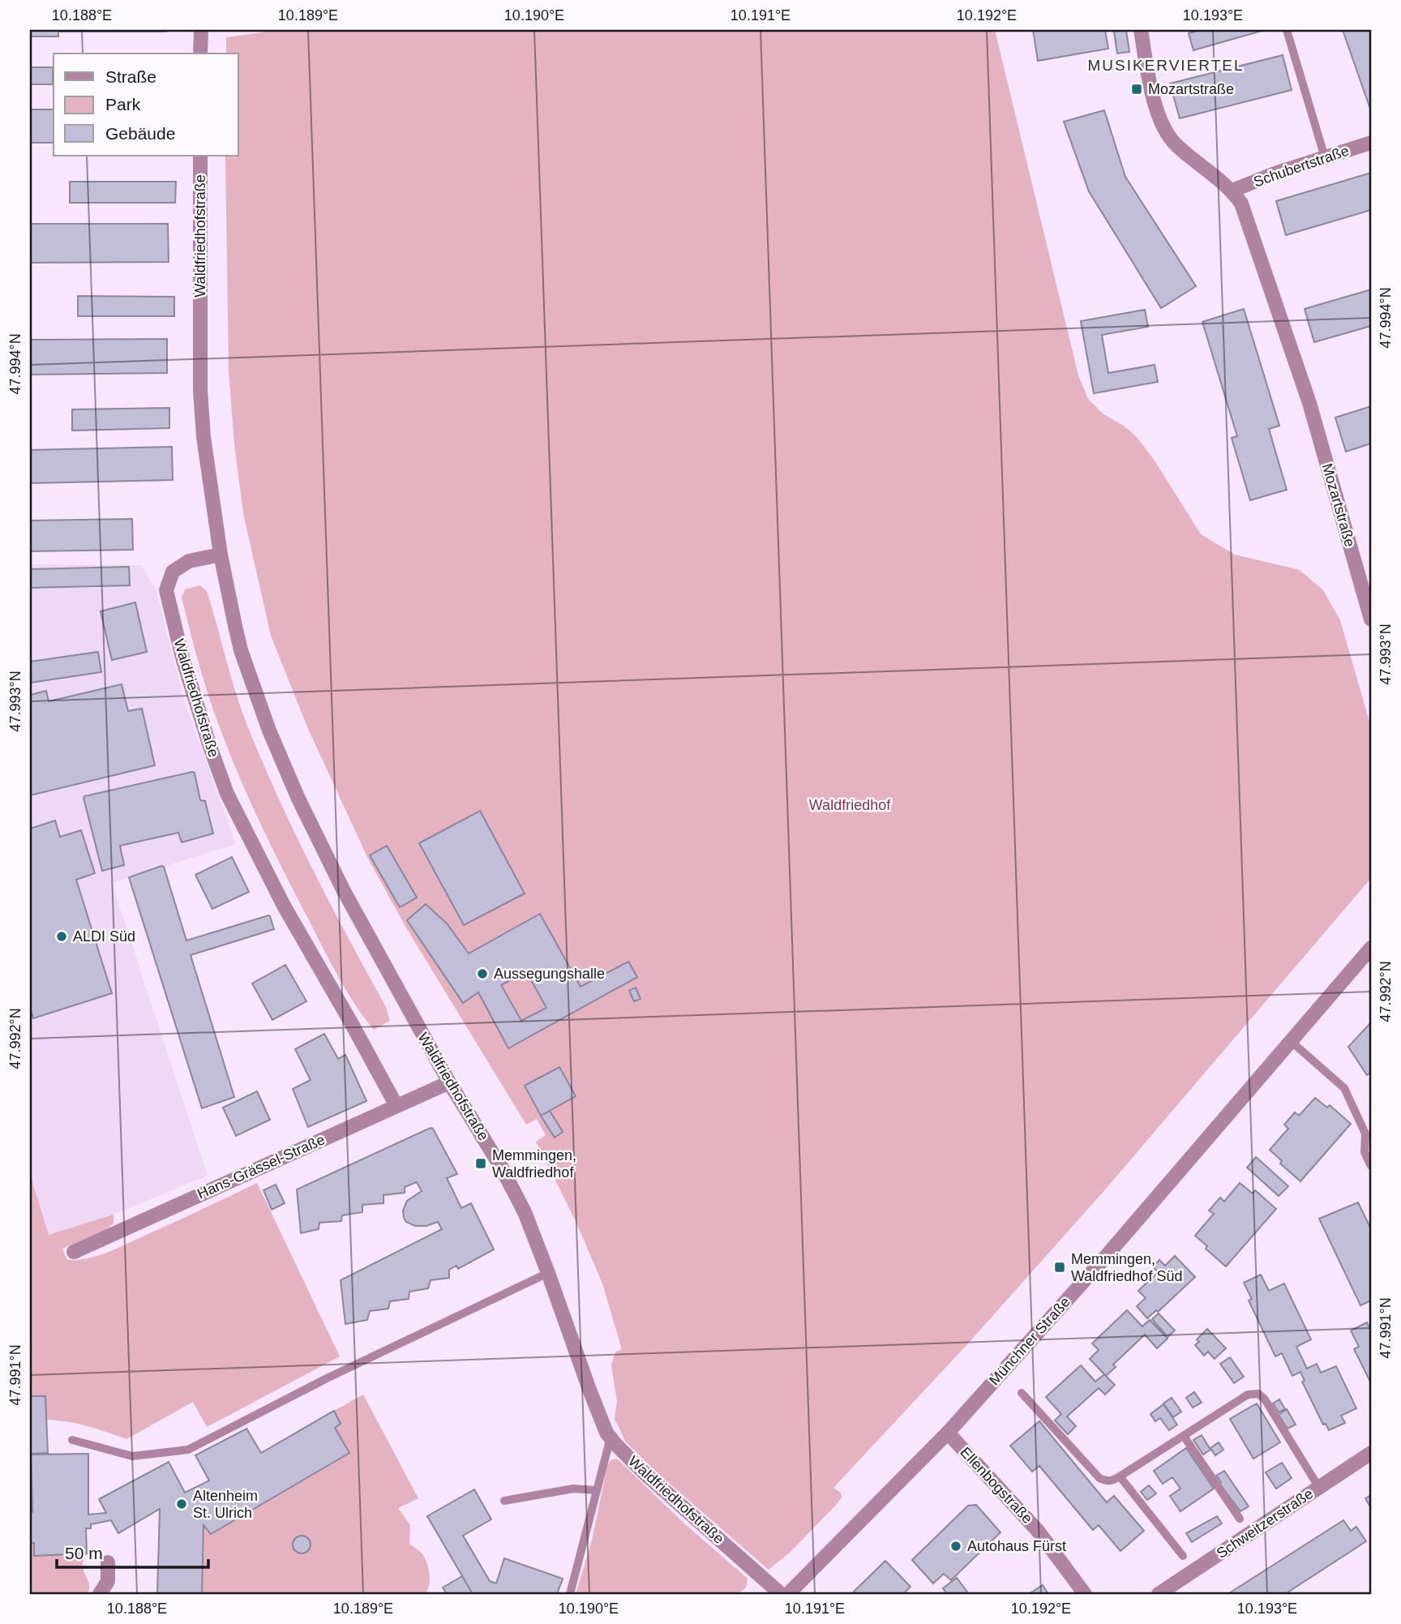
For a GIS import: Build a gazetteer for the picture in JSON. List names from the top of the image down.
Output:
{
  "streets": {
    "street": [
      "Schubertstraße",
      "Waldfriedhofstraße",
      "Mozartstraße",
      "Hans-Grässel-Straße",
      "Münchner Straße",
      "Ellenbogstraße",
      "Schweitzerstraße"
    ]
  },
  "crossings": [
    ["Schubertstraße", "Mozartstraße"],
    ["Waldfriedhofstraße", "Hans-Grässel-Straße"],
    ["Münchner Straße", "Ellenbogstraße"]
  ],
  "districts": ["MUSIKERVIERTEL"],
  "parks": ["Waldfriedhof"],
  "places": {
    "transit": ["Mozartstraße", "Memmingen, Waldfriedhof", "Memmingen, Waldfriedhof Süd"],
    "other": [
      "ALDI Süd",
      "Aussegungshalle",
      "Altenheim St. Ulrich",
      "Autohaus Fürst"
    ]
  },
  "legend": ["Straße", "Park", "Gebäude"],
  "scale_bar": "50 m",
  "coordinates": [
    "10.188°E",
    "10.189°E",
    "10.190°E",
    "10.191°E",
    "10.192°E",
    "10.193°E",
    "47.994°N",
    "47.993°N",
    "47.992°N",
    "47.991°N"
  ]
}
